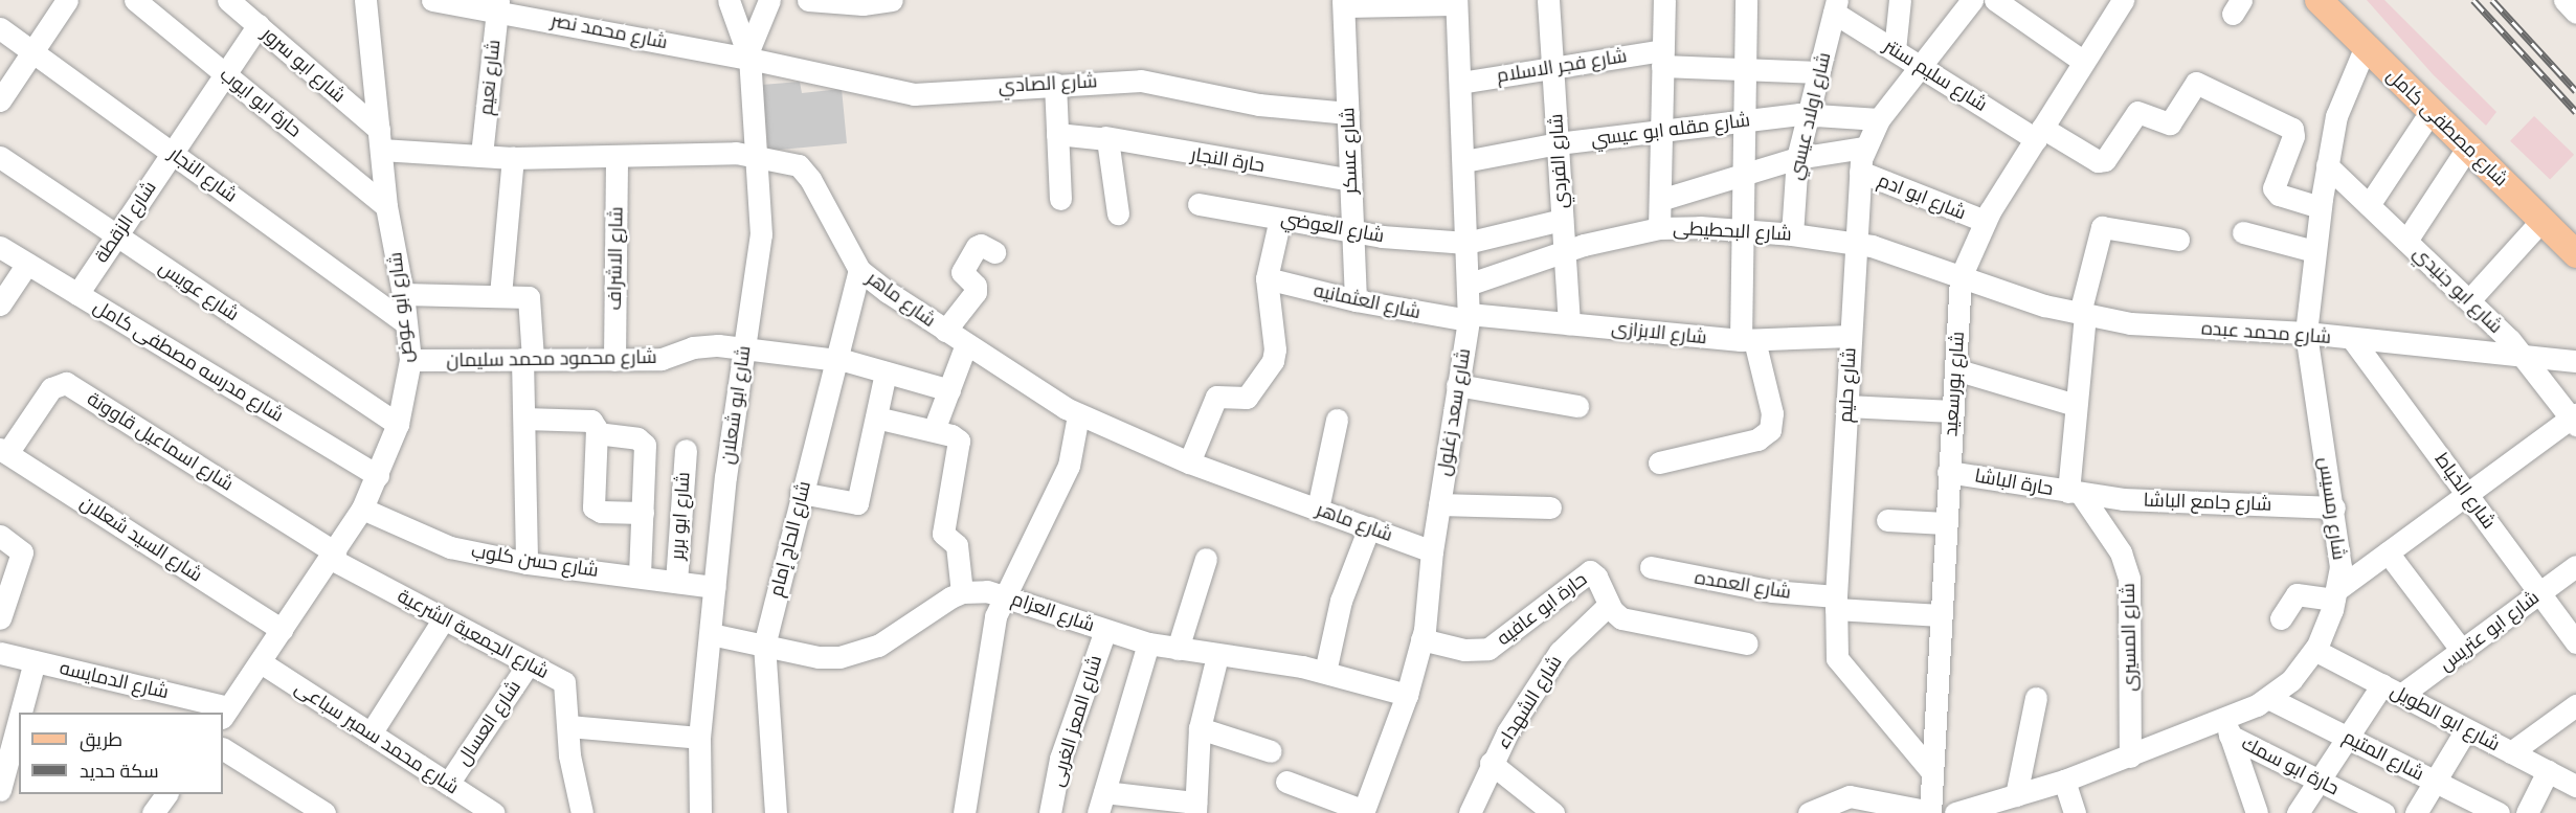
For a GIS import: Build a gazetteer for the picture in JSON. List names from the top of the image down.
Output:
{
  "streets": {
    "main road": ["شارع مصطفى كامل"],
    "street": [
      "شارع محمد نصر",
      "شارع ابو سرور",
      "شارع فجر الاسلام",
      "شارع سليم سنتر",
      "شارع نعيم",
      "شارع الصادي",
      "حارة ابو ايوب",
      "شارع اولاد عيسي",
      "شارع مقله ابو عيسي",
      "شارع عسكر",
      "حارة النجار",
      "شارع الفردي",
      "شارع النجار",
      "شارع ابو ادم",
      "شارع الزقطة",
      "شارع العوضي",
      "شارع البحطيطى",
      "شارع الاشراف",
      "شارع ابو جنيدي",
      "شارع عويس",
      "شارع ماهر",
      "شارع العثمانيه",
      "شارع ابو عوض",
      "شارع الابزازى",
      "شارع محمد عبده",
      "شارع محمود محمد سليمان",
      "شارع مدرسه مصطفى كامل",
      "شارع بورسعيد",
      "شارع حليم",
      "شارع ابو شعلان",
      "شارع سعد زغلول",
      "شارع اسماعيل قاوونة",
      "حارة الباشا",
      "شارع الخياط",
      "شارع جامع الباشا",
      "شارع رمسيس",
      "شارع ابو بربر",
      "شارع السيد شعلان",
      "شارع الحاج إمام",
      "شارع حسن كلوب",
      "شارع العمده",
      "حارة ابو عافيه",
      "شارع العزام",
      "شارع ابو عتريس",
      "شارع الجمعية الشرعية",
      "شارع المسيرى",
      "شارع الدمايسه",
      "شارع الشهداء",
      "شارع ابو الطويل",
      "شارع المعز الغربى",
      "شارع العسال",
      "شارع محمد سمير سباعى",
      "شارع المتيم",
      "حارة ابو سمك"
    ]
  },
  "crossings": [
    ["شارع محمد نصر", "شارع نعيم"],
    ["شارع محمد نصر", "شارع الصادي"],
    ["شارع محمد نصر", "شارع ابو شعلان"],
    ["شارع ابو سرور", "شارع الزقطة"],
    ["شارع ابو سرور", "شارع ماهر"],
    ["شارع ابو سرور", "شارع ابو عوض"],
    ["شارع فجر الاسلام", "شارع اولاد عيسي"],
    ["شارع فجر الاسلام", "شارع الفردي"],
    ["شارع فجر الاسلام", "شارع سعد زغلول"],
    ["شارع سليم سنتر", "شارع اولاد عيسي"],
    ["شارع سليم سنتر", "شارع بورسعيد"],
    ["شارع سليم سنتر", "شارع حليم"],
    ["شارع سليم سنتر", "شارع رمسيس"],
    ["شارع نعيم", "شارع ماهر"],
    ["شارع الصادي", "شارع عسكر"],
    ["شارع الصادي", "شارع ابو شعلان"],
    ["حارة ابو ايوب", "شارع الزقطة"],
    ["حارة ابو ايوب", "شارع ابو عوض"],
    ["شارع اولاد عيسي", "شارع مقله ابو عيسي"],
    ["شارع اولاد عيسي", "شارع البحطيطى"],
    ["شارع مصطفى كامل", "شارع رمسيس"],
    ["شارع مقله ابو عيسي", "شارع الفردي"],
    ["شارع مقله ابو عيسي", "شارع حليم"],
    ["شارع مقله ابو عيسي", "شارع سعد زغلول"],
    ["شارع عسكر", "حارة النجار"],
    ["شارع عسكر", "شارع العوضي"],
    ["شارع عسكر", "شارع العثمانيه"],
    ["شارع الفردي", "شارع العوضي"],
    ["شارع الفردي", "شارع البحطيطى"],
    ["شارع الفردي", "شارع الابزازى"],
    ["شارع النجار", "شارع الزقطة"],
    ["شارع النجار", "شارع ابو عوض"],
    ["شارع ابو ادم", "شارع بورسعيد"],
    ["شارع ابو ادم", "شارع حليم"],
    ["شارع الزقطة", "شارع عويس"],
    ["شارع الزقطة", "شارع مدرسه مصطفى كامل"],
    ["شارع العوضي", "شارع سعد زغلول"],
    ["شارع البحطيطى", "شارع محمد عبده"],
    ["شارع البحطيطى", "شارع بورسعيد"],
    ["شارع البحطيطى", "شارع حليم"],
    ["شارع البحطيطى", "شارع سعد زغلول"],
    ["شارع الاشراف", "شارع ماهر"],
    ["شارع الاشراف", "شارع محمود محمد سليمان"],
    ["شارع ابو جنيدي", "شارع محمد عبده"],
    ["شارع ابو جنيدي", "شارع رمسيس"],
    ["شارع عويس", "شارع ابو عوض"],
    ["شارع ماهر", "شارع ابو عوض"],
    ["شارع ماهر", "شارع ابو شعلان"],
    ["شارع ماهر", "شارع سعد زغلول"],
    ["شارع ماهر", "شارع الحاج إمام"],
    ["شارع العثمانيه", "شارع الابزازى"],
    ["شارع العثمانيه", "شارع سعد زغلول"],
    ["شارع ابو عوض", "شارع محمود محمد سليمان"],
    ["شارع ابو عوض", "شارع مدرسه مصطفى كامل"],
    ["شارع ابو عوض", "شارع اسماعيل قاوونة"],
    ["شارع ابو عوض", "شارع السيد شعلان"],
    ["شارع ابو عوض", "شارع حسن كلوب"],
    ["شارع ابو عوض", "شارع الجمعية الشرعية"],
    ["شارع ابو عوض", "شارع الدمايسه"],
    ["شارع ابو عوض", "شارع محمد سمير سباعى"],
    ["شارع الابزازى", "شارع حليم"],
    ["شارع الابزازى", "شارع سعد زغلول"],
    ["شارع محمد عبده", "شارع بورسعيد"],
    ["شارع محمد عبده", "شارع الخياط"],
    ["شارع محمد عبده", "شارع رمسيس"],
    ["شارع محمود محمد سليمان", "شارع ابو شعلان"],
    ["شارع محمود محمد سليمان", "شارع الحاج إمام"],
    ["شارع بورسعيد", "شارع حليم"],
    ["شارع بورسعيد", "حارة الباشا"],
    ["شارع بورسعيد", "شارع العمده"],
    ["شارع حليم", "شارع العمده"],
    ["شارع ابو شعلان", "شارع حسن كلوب"],
    ["شارع سعد زغلول", "حارة ابو عافيه"],
    ["شارع سعد زغلول", "شارع العزام"],
    ["شارع اسماعيل قاوونة", "شارع السيد شعلان"],
    ["شارع اسماعيل قاوونة", "شارع الجمعية الشرعية"],
    ["حارة الباشا", "شارع جامع الباشا"],
    ["حارة الباشا", "شارع المسيرى"],
    ["شارع الخياط", "شارع ابو عتريس"],
    ["شارع جامع الباشا", "شارع رمسيس"],
    ["شارع جامع الباشا", "شارع المسيرى"],
    ["شارع رمسيس", "شارع المسيرى"],
    ["شارع رمسيس", "شارع ابو الطويل"],
    ["شارع رمسيس", "شارع المتيم"],
    ["شارع رمسيس", "حارة ابو سمك"],
    ["شارع ابو بربر", "شارع حسن كلوب"],
    ["حارة ابو عافيه", "شارع الشهداء"],
    ["شارع العزام", "شارع المعز الغربى"],
    ["شارع ابو عتريس", "شارع ابو الطويل"],
    ["شارع الجمعية الشرعية", "شارع العسال"],
    ["شارع العسال", "شارع محمد سمير سباعى"]
  ],
  "legend": ["طريق", "سكة حديد"]
}
